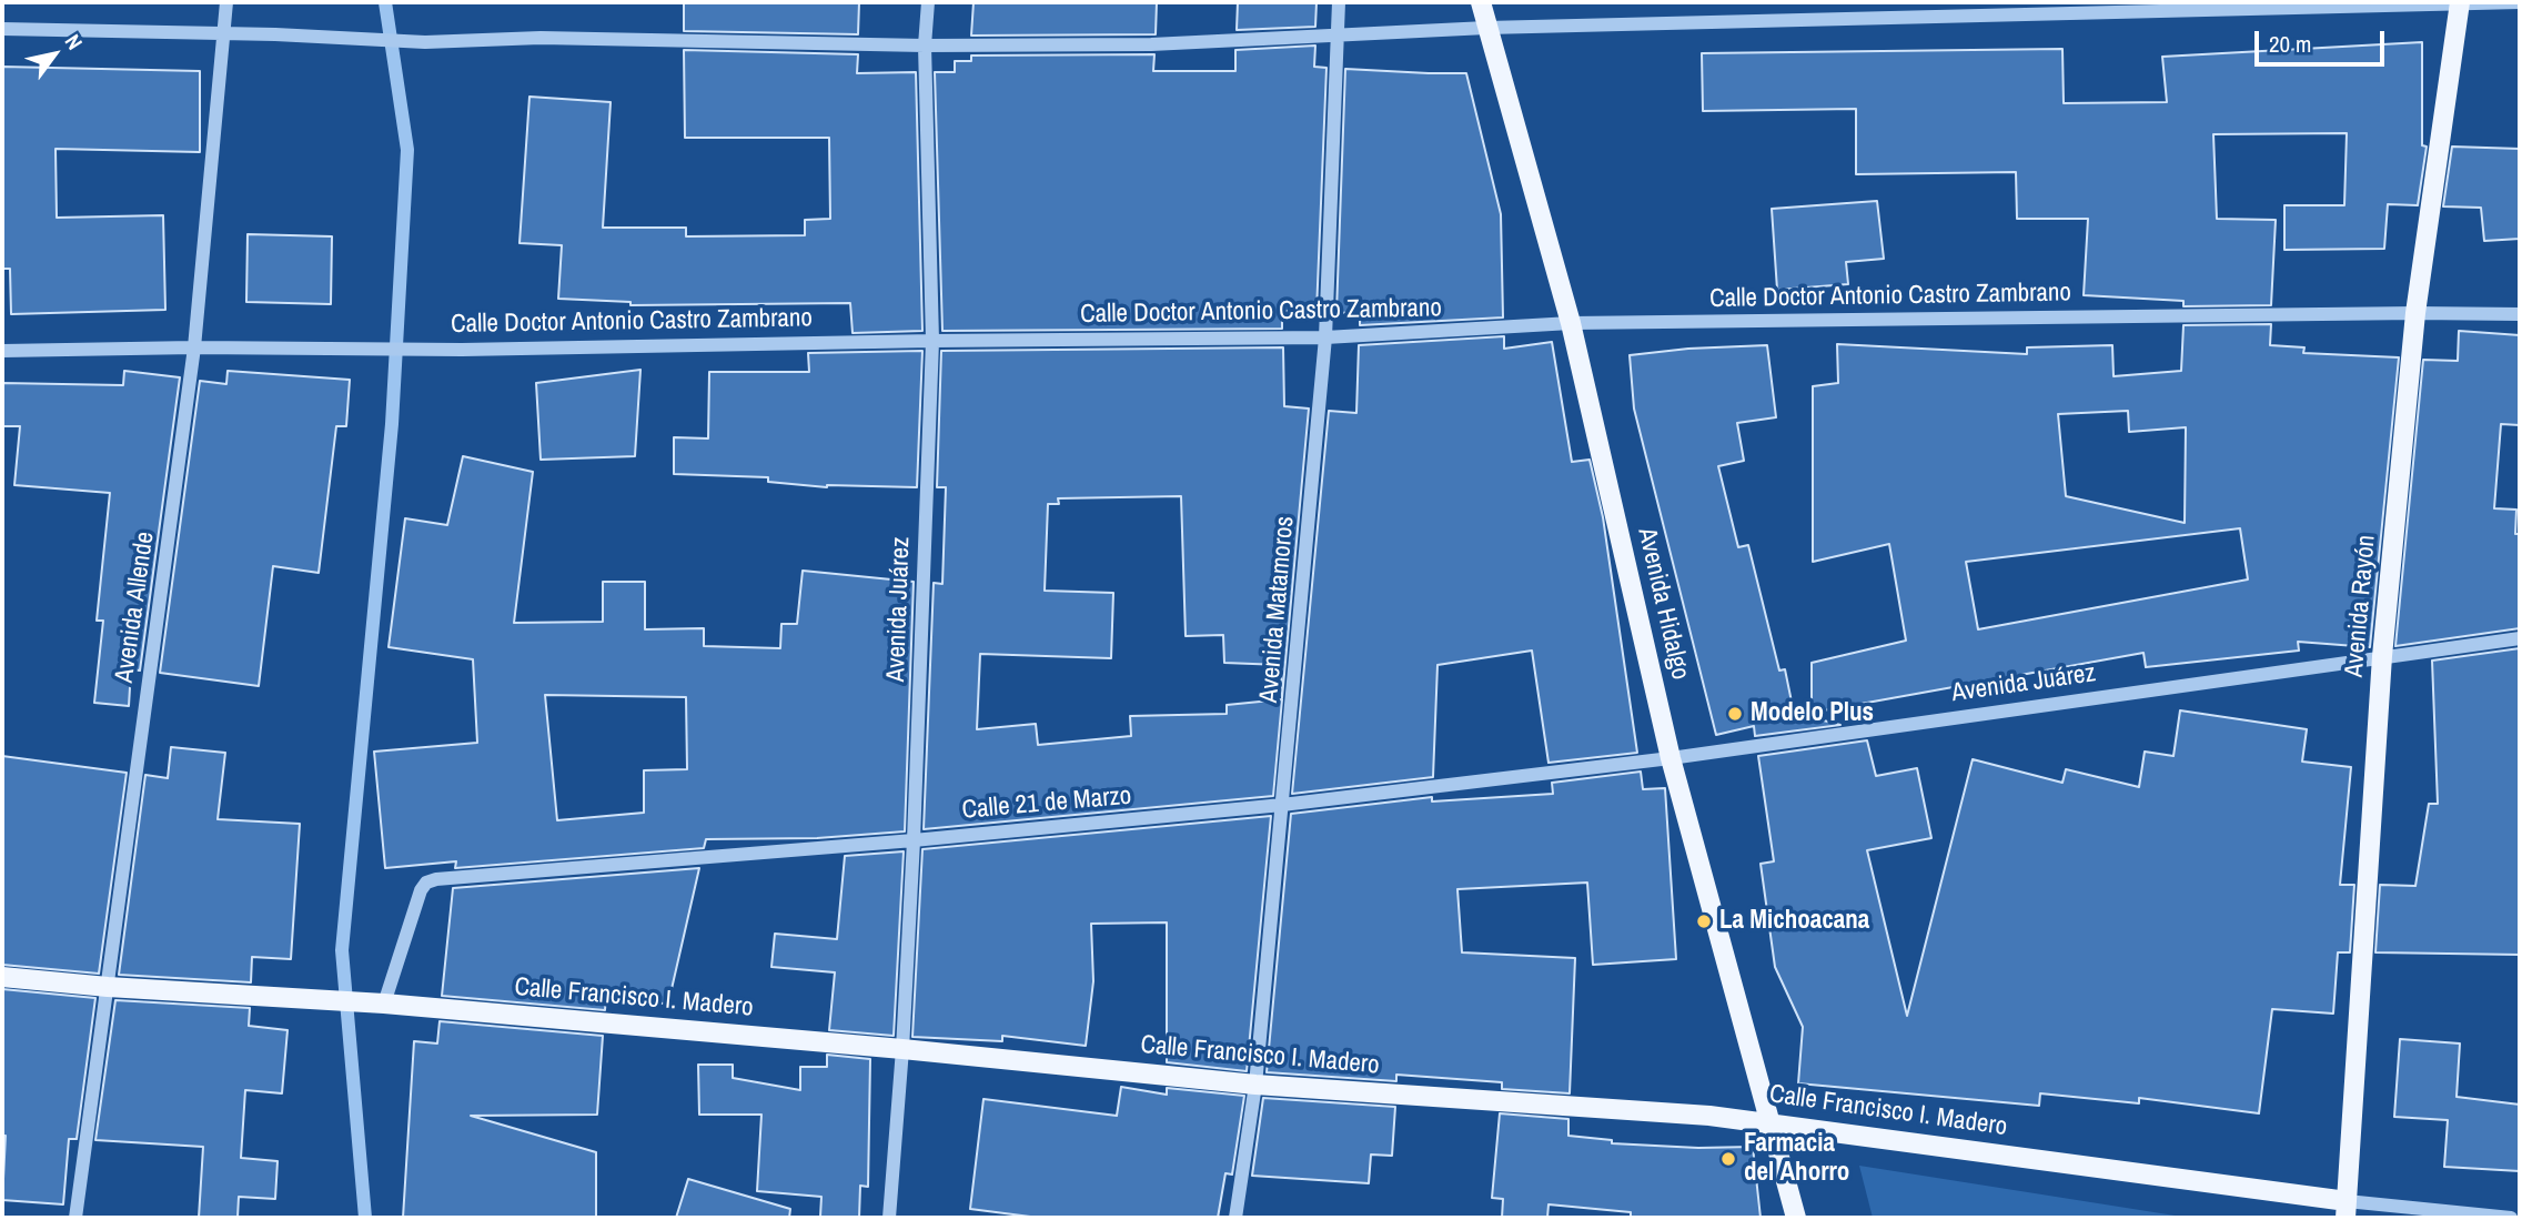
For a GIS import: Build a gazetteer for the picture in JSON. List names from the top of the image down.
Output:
{
  "streets": {
    "main road": ["Avenida Hidalgo", "Avenida Rayón", "Calle Francisco I. Madero"],
    "street": [
      "Calle Doctor Antonio Castro Zambrano",
      "Avenida Allende",
      "Avenida Juárez",
      "Avenida Matamoros",
      "Calle 21 de Marzo"
    ]
  },
  "crossings": [
    ["Calle Doctor Antonio Castro Zambrano", "Avenida Hidalgo"],
    ["Calle Doctor Antonio Castro Zambrano", "Avenida Rayón"],
    ["Calle Doctor Antonio Castro Zambrano", "Avenida Allende"],
    ["Calle Doctor Antonio Castro Zambrano", "Avenida Juárez"],
    ["Calle Doctor Antonio Castro Zambrano", "Avenida Matamoros"],
    ["Avenida Hidalgo", "Avenida Juárez"],
    ["Avenida Hidalgo", "Calle 21 de Marzo"],
    ["Avenida Hidalgo", "Calle Francisco I. Madero"],
    ["Avenida Rayón", "Avenida Juárez"],
    ["Avenida Rayón", "Calle Francisco I. Madero"],
    ["Avenida Allende", "Calle Francisco I. Madero"],
    ["Avenida Juárez", "Calle 21 de Marzo"],
    ["Avenida Juárez", "Calle Francisco I. Madero"],
    ["Avenida Matamoros", "Calle 21 de Marzo"],
    ["Avenida Matamoros", "Calle Francisco I. Madero"],
    ["Calle 21 de Marzo", "Calle Francisco I. Madero"]
  ],
  "places": ["Modelo Plus", "La Michoacana", "Farmacia del Ahorro"],
  "scale_bar": "20 m",
  "north": "top right"
}
